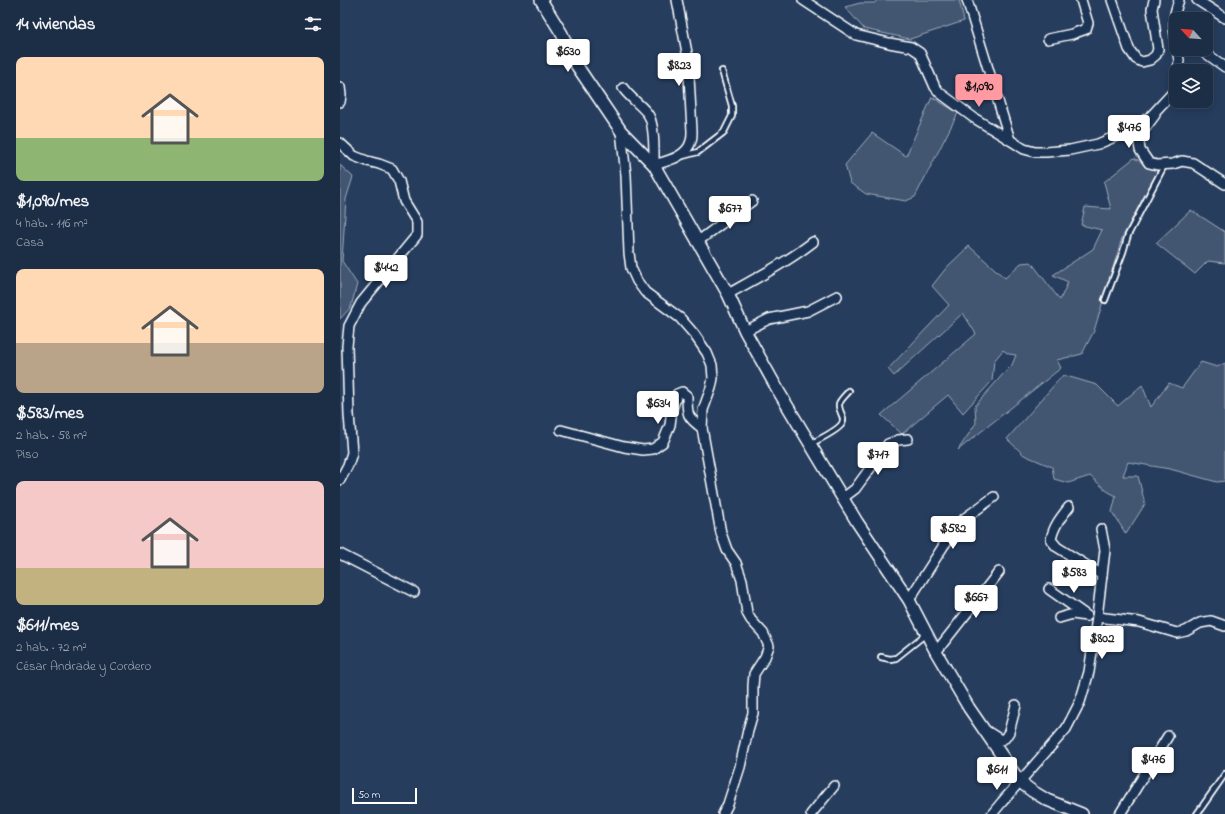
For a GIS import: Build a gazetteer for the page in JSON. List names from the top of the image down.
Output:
{
  "scale_bar": "50 m",
  "north": "top left",
  "page": {
    "heading": "14 viviendas",
    "price": [
      "$630",
      "$823",
      "$1,090",
      "$476",
      "$677",
      "$442",
      "$634",
      "$717",
      "$582",
      "$583",
      "$667",
      "$802",
      "$476",
      "$611"
    ],
    "list": [
      {
        "name": "$1,090/mes",
        "note": "4 hab. · 116 m² · Casa"
      },
      {
        "name": "$583/mes",
        "note": "2 hab. · 58 m² · Piso"
      },
      {
        "name": "$611/mes",
        "note": "2 hab. · 72 m² · César Andrade y Cordero"
      }
    ],
    "scale": "50 m"
  }
}
